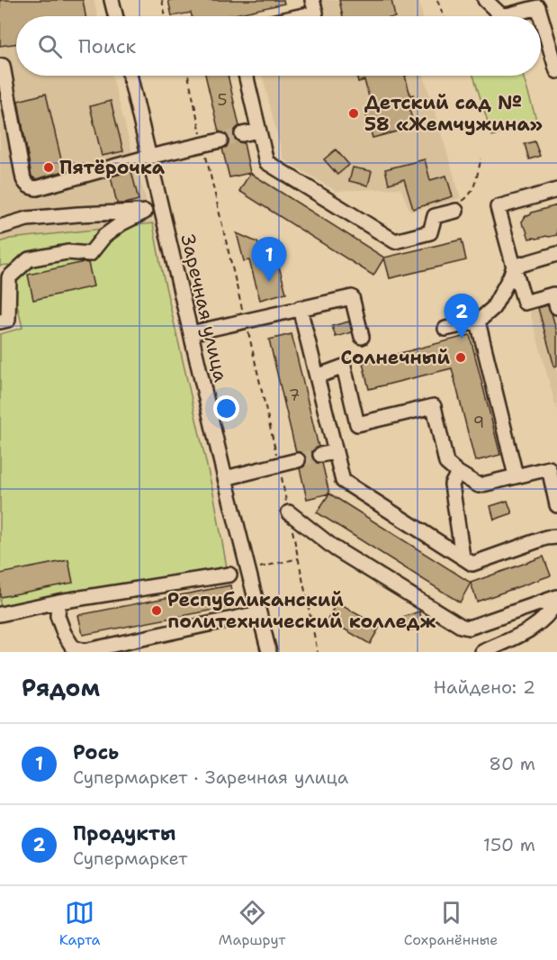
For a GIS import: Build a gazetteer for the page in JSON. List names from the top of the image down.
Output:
{
  "streets": {
    "street": ["Заречная улица"]
  },
  "places": [
    "Детский сад № 58 «Жемчужина»",
    "Пятёрочка",
    "Солнечный",
    "Республиканский политехнический колледж"
  ],
  "house_numbers": ["5", "7", "9"],
  "page": {
    "search": "Поиск",
    "pins": ["1", "2"],
    "heading": ["Рядом", "Найдено: 2"],
    "list": [
      {
        "mark": "1",
        "name": "Рось",
        "note": "Супермаркет · Заречная улица",
        "value": "80 m"
      },
      {
        "mark": "2",
        "name": "Продукты",
        "note": "Супермаркет",
        "value": "150 m"
      }
    ],
    "nav": ["Карта", "Маршрут", "Сохранённые"]
  }
}
